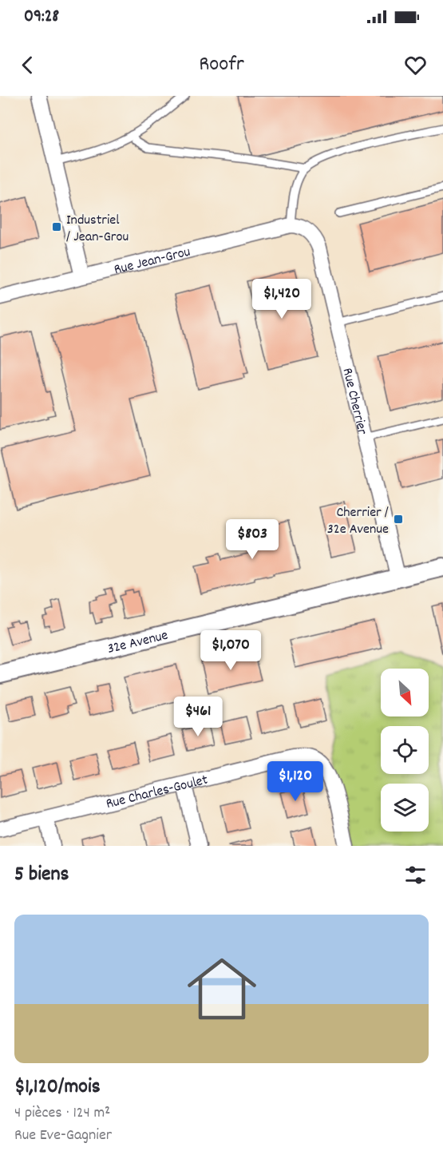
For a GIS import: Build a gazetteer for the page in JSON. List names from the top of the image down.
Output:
{
  "streets": {
    "street": [
      "Rue Jean-Grou",
      "Rue Cherrier",
      "32e Avenue",
      "Rue Charles-Goulet"
    ]
  },
  "crossings": [
    ["Rue Jean-Grou", "Rue Cherrier"],
    ["Rue Cherrier", "32e Avenue"]
  ],
  "places": {
    "transit": ["Industriel / Jean-Grou", "Cherrier / 32e Avenue"]
  },
  "north": "bottom right",
  "page": {
    "status": "09:28",
    "header": "Roofr",
    "price": [
      "$1,420",
      "$803",
      "$1,070",
      "$461",
      "$1,120"
    ],
    "heading": "5 biens",
    "list": [
      {
        "name": "$1,120/mois",
        "note": "4 pièces · 124 m² · Rue Eve-Gagnier"
      }
    ]
  }
}
